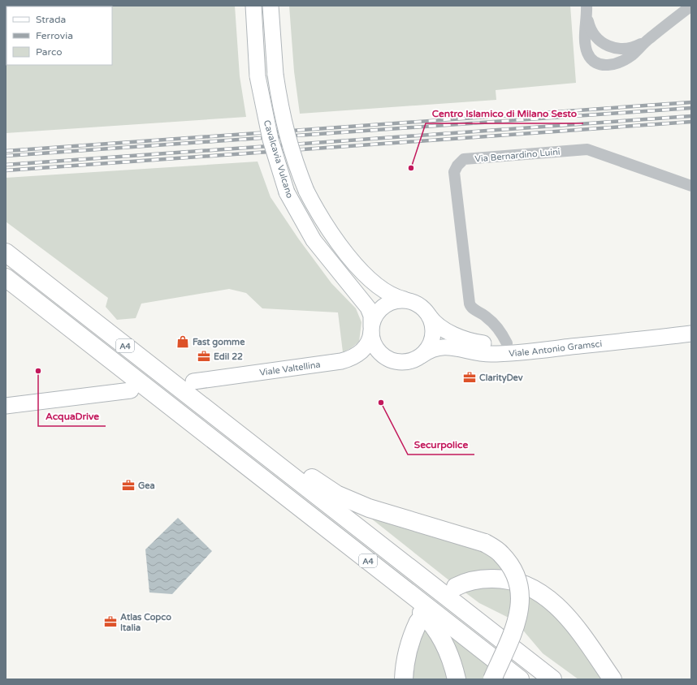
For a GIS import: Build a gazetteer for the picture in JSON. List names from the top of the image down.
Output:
{
  "streets": {
    "highway": ["A4"],
    "main road": ["Cavalcavia Vulcano", "Viale Antonio Gramsci", "Viale Valtellina"],
    "street": ["Via Bernardino Luini"]
  },
  "crossings": [
    ["Via Bernardino Luini", "Viale Antonio Gramsci"],
    ["Cavalcavia Vulcano", "Viale Antonio Gramsci"],
    ["Cavalcavia Vulcano", "Viale Valtellina"],
    ["Viale Antonio Gramsci", "Viale Valtellina"]
  ],
  "places": {
    "other": ["Centro Islamico di Milano Sesto", "AcquaDrive", "Securpolice"],
    "shop": ["Fast gomme"],
    "office": [
      "Edil 22",
      "ClarityDev",
      "Gea",
      "Atlas Copco Italia"
    ]
  },
  "legend": ["Strada", "Ferrovia", "Parco"]
}
